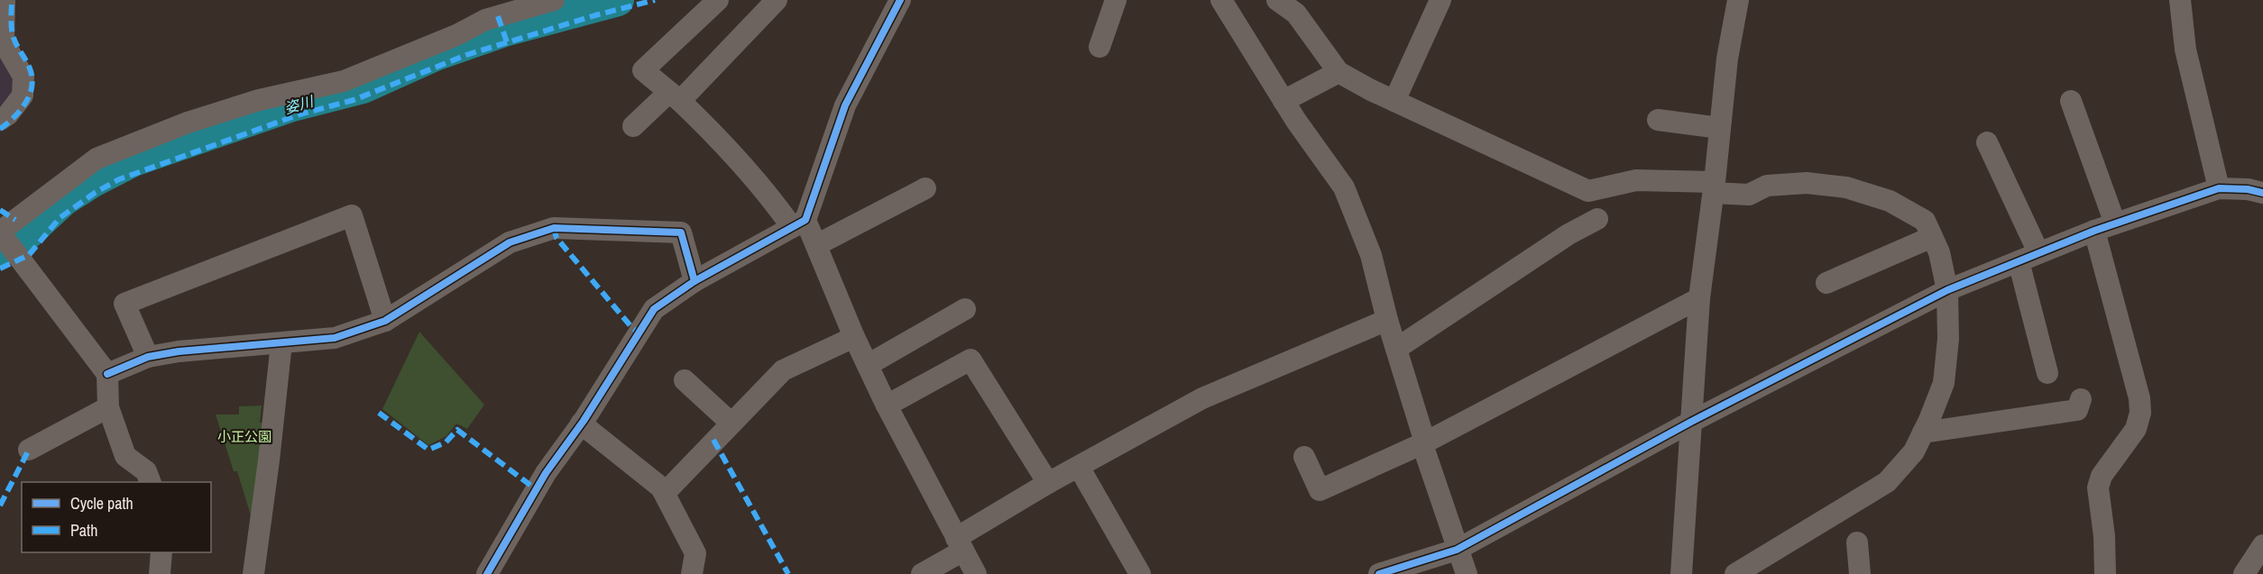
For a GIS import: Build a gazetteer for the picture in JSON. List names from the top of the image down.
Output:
{
  "water": ["姿川"],
  "parks": ["小正公園"],
  "legend": ["Cycle path", "Path"]
}
